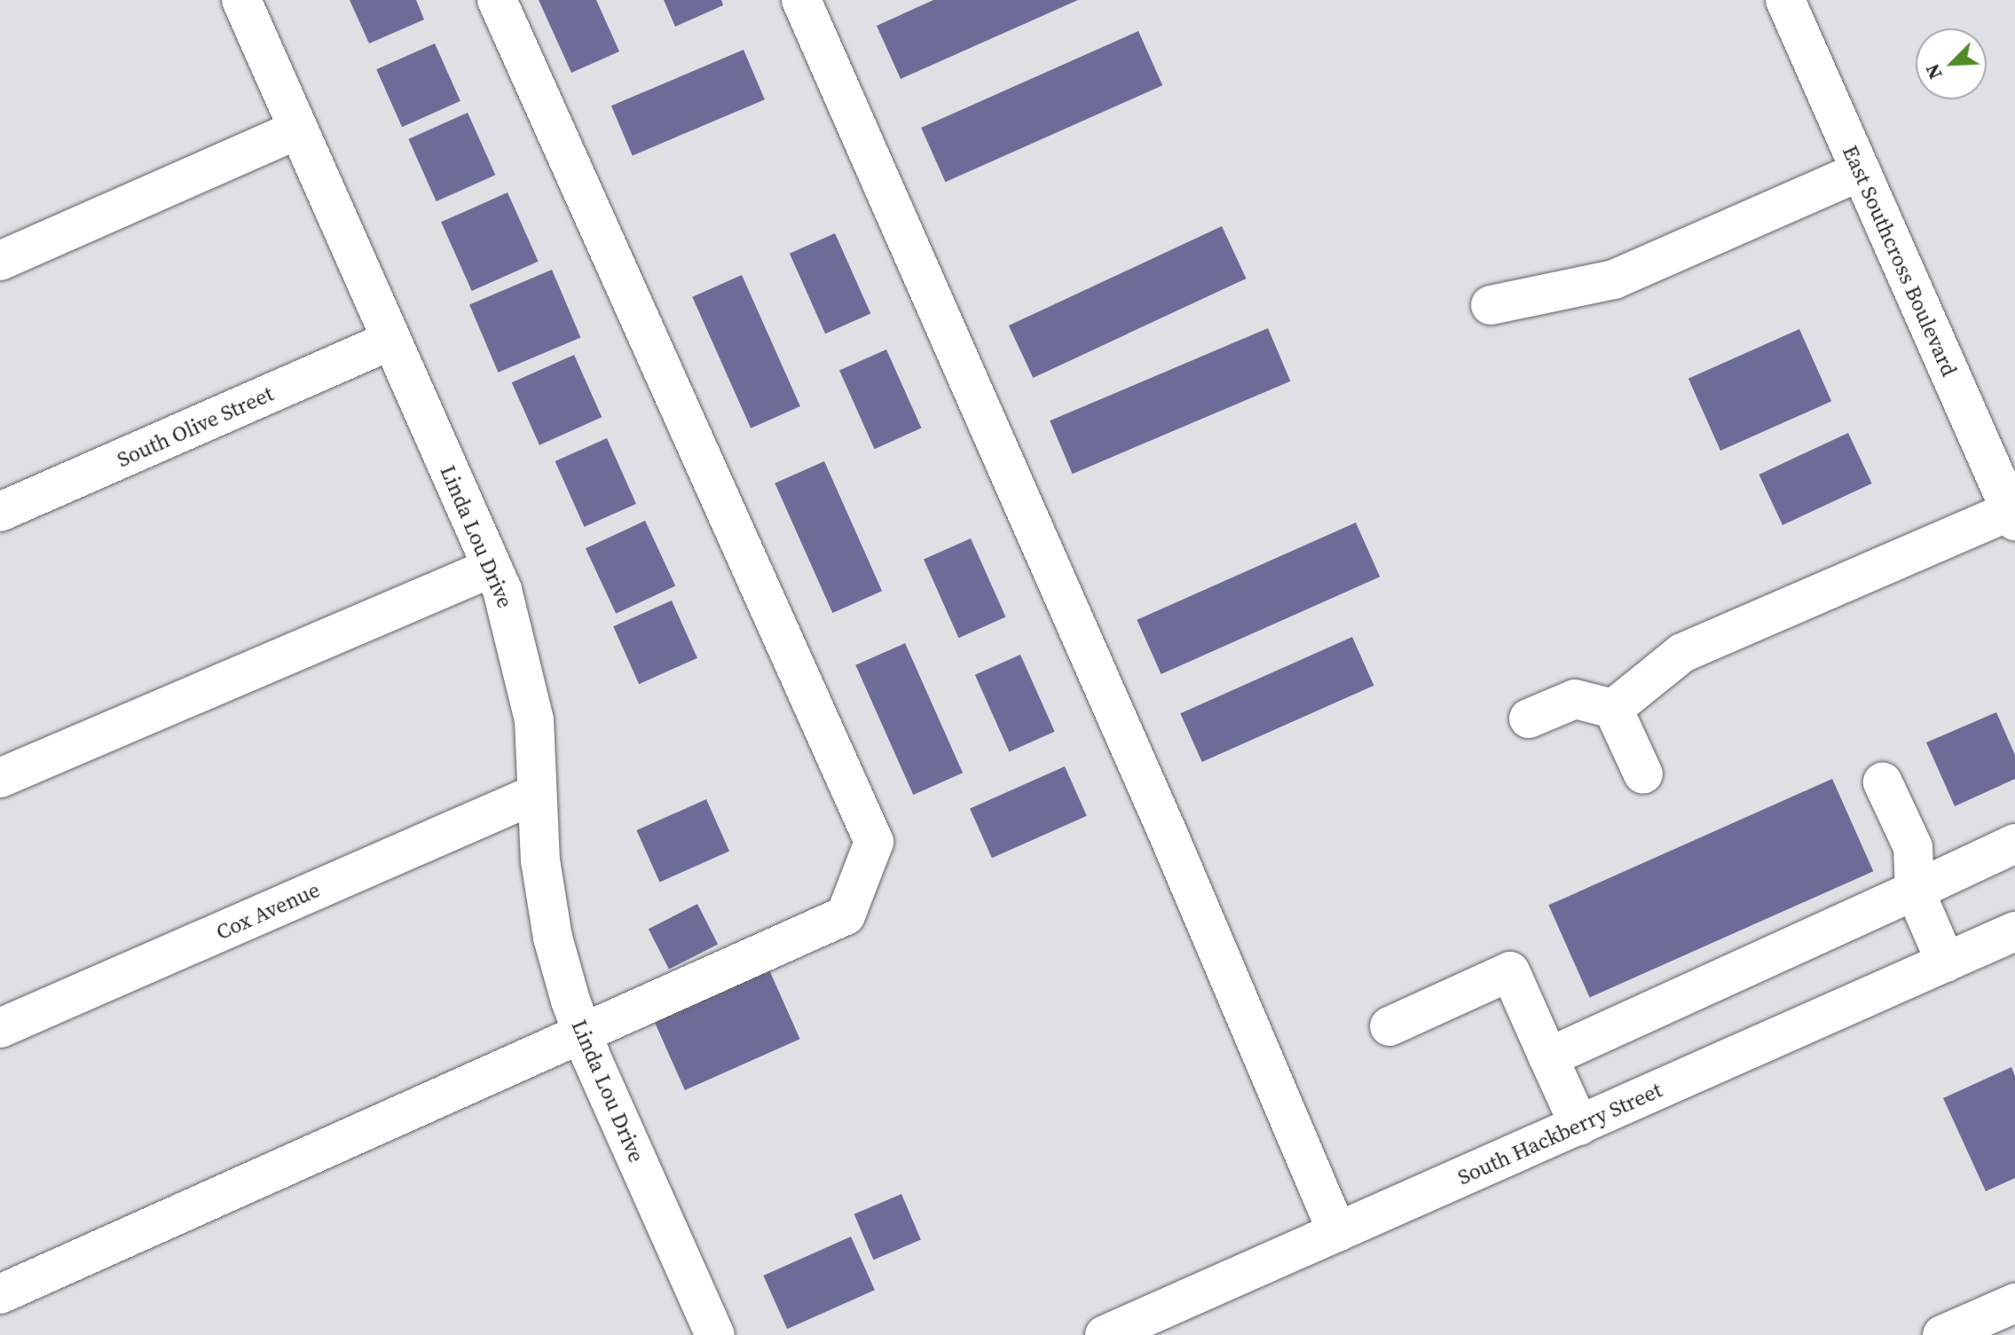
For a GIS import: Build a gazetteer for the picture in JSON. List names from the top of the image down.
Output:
{
  "streets": {
    "street": [
      "East Southcross Boulevard",
      "South Olive Street",
      "Linda Lou Drive",
      "Cox Avenue",
      "South Hackberry Street"
    ]
  },
  "crossings": [
    ["South Olive Street", "Linda Lou Drive"],
    ["Linda Lou Drive", "Cox Avenue"]
  ],
  "north": "bottom left"
}
